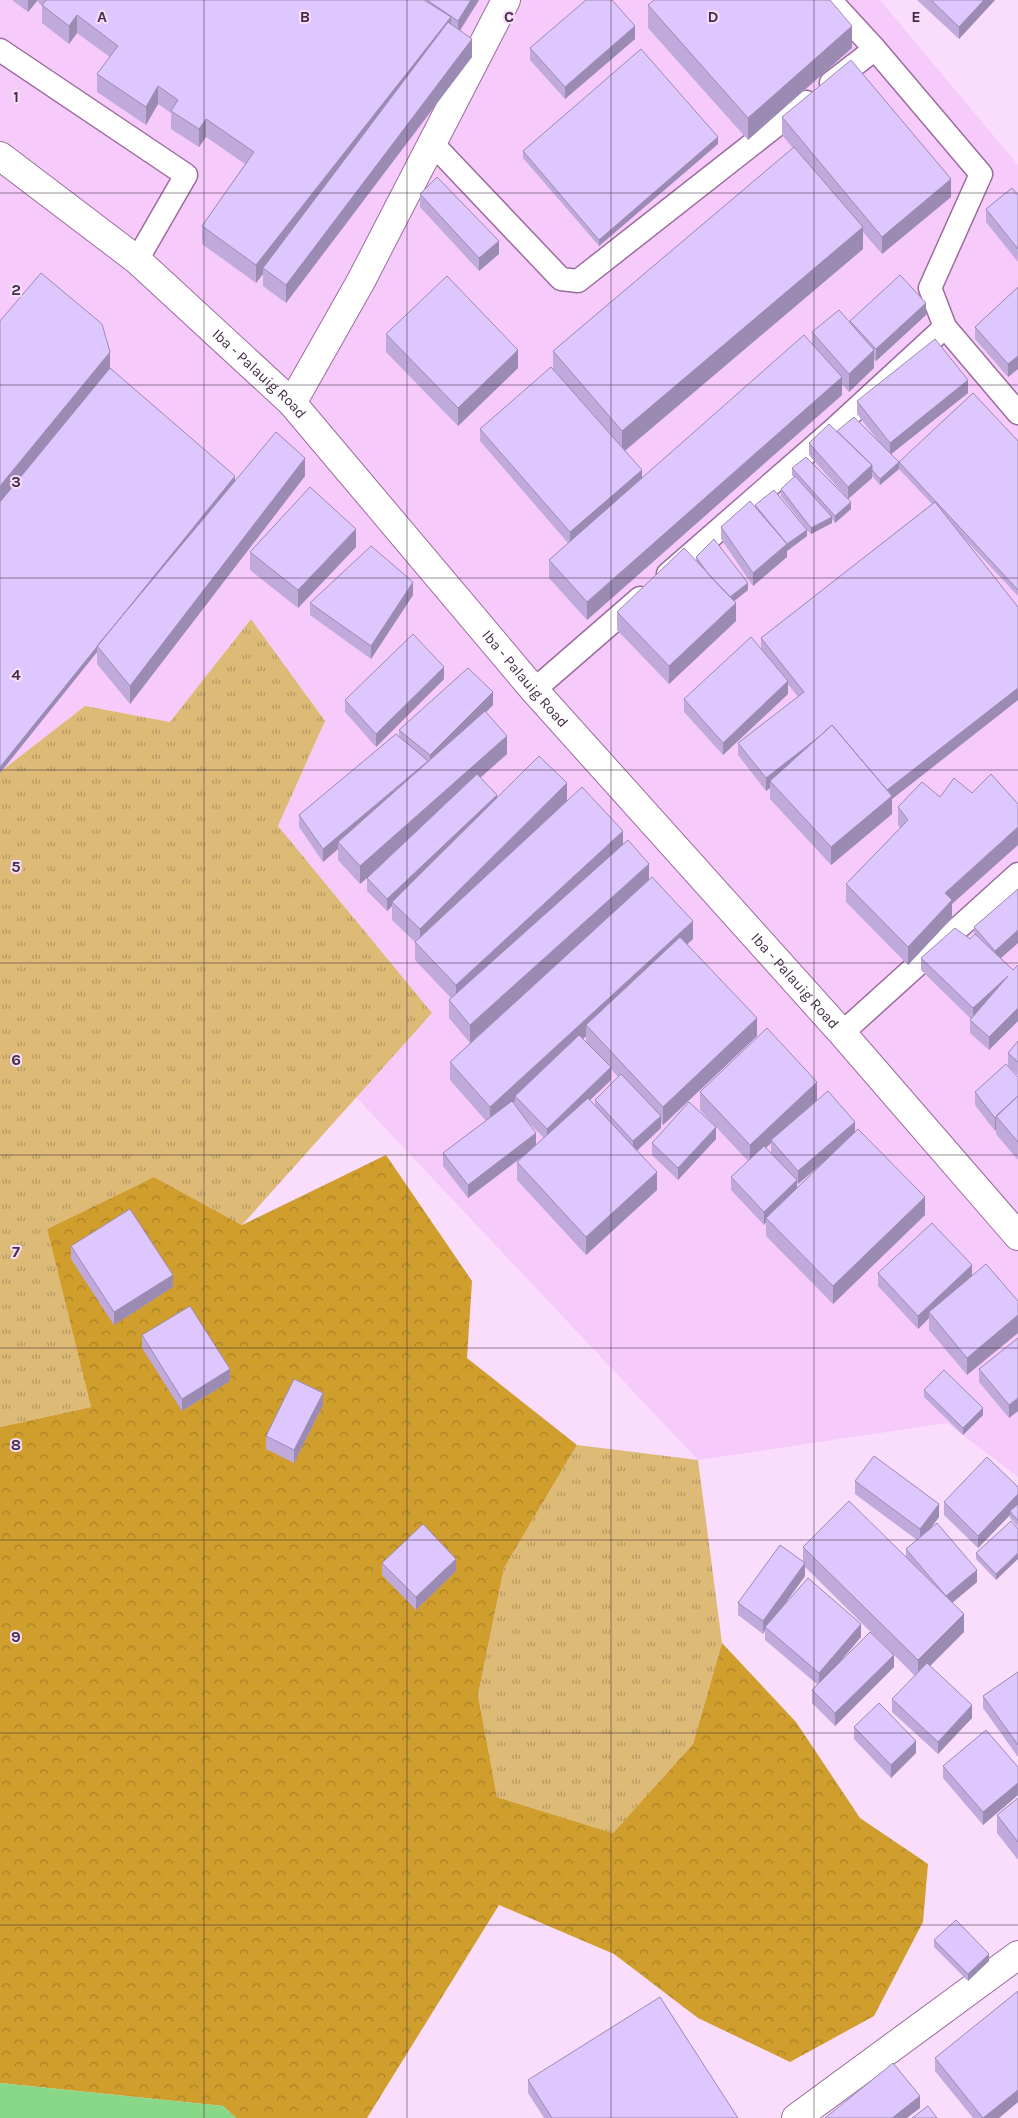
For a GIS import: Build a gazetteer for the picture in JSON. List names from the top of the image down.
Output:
{
  "streets": {
    "main road": ["Iba - Palauig Road"]
  },
  "grid": {
    "columns": [
      "A",
      "B",
      "C",
      "D",
      "E"
    ],
    "rows": [
      "1",
      "2",
      "3",
      "4",
      "5",
      "6",
      "7",
      "8",
      "9"
    ]
  }
}
